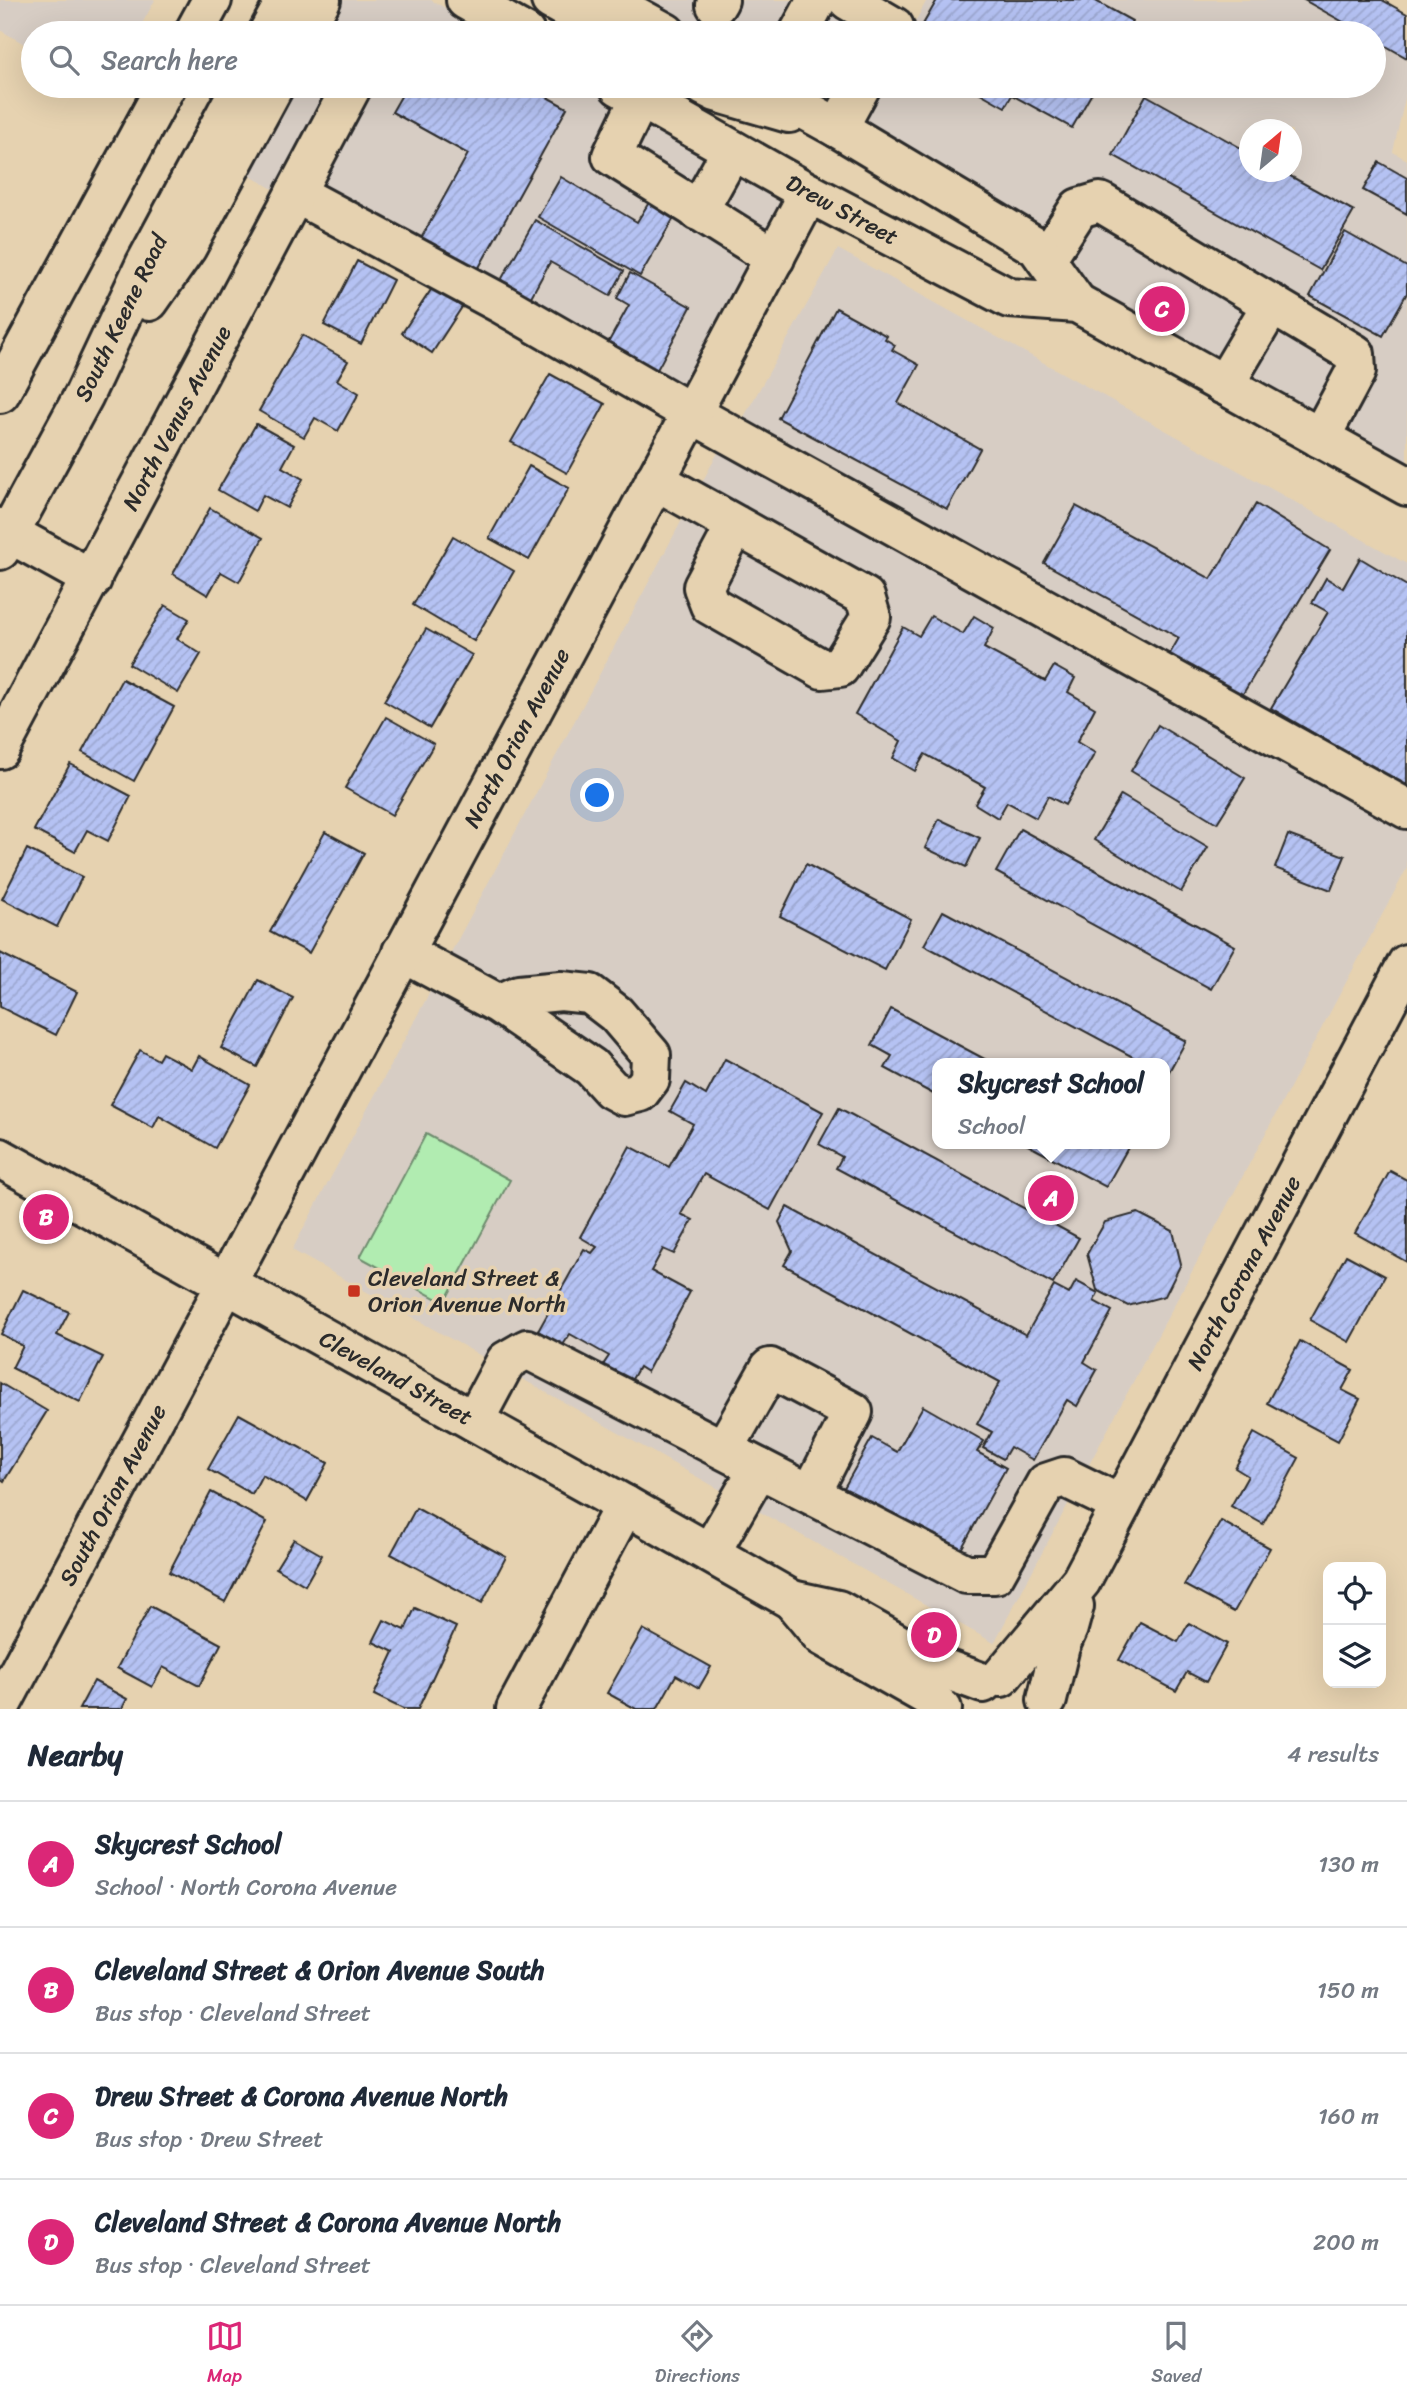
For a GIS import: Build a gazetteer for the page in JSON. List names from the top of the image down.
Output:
{
  "streets": {
    "street": [
      "Drew Street",
      "South Keene Road",
      "North Venus Avenue",
      "North Orion Avenue",
      "North Corona Avenue",
      "Cleveland Street",
      "South Orion Avenue"
    ]
  },
  "crossings": [
    ["Drew Street", "North Orion Avenue"],
    ["North Orion Avenue", "Cleveland Street"],
    ["North Orion Avenue", "South Orion Avenue"],
    ["North Corona Avenue", "Cleveland Street"],
    ["Cleveland Street", "South Orion Avenue"]
  ],
  "places": {
    "transit": ["Cleveland Street & Orion Avenue North"]
  },
  "north": "top right",
  "page": {
    "search": "Search here",
    "pins": [
      "C",
      "A",
      "B",
      "D"
    ],
    "popup": ["Skycrest School", "School"],
    "heading": ["Nearby", "4 results"],
    "list": [
      {
        "mark": "A",
        "name": "Skycrest School",
        "note": "School · North Corona Avenue",
        "value": "130 m"
      },
      {
        "mark": "B",
        "name": "Cleveland Street & Orion Avenue South",
        "note": "Bus stop · Cleveland Street",
        "value": "150 m"
      },
      {
        "mark": "C",
        "name": "Drew Street & Corona Avenue North",
        "note": "Bus stop · Drew Street",
        "value": "160 m"
      },
      {
        "mark": "D",
        "name": "Cleveland Street & Corona Avenue North",
        "note": "Bus stop · Cleveland Street",
        "value": "200 m"
      }
    ],
    "nav": ["Map", "Directions", "Saved"]
  }
}
